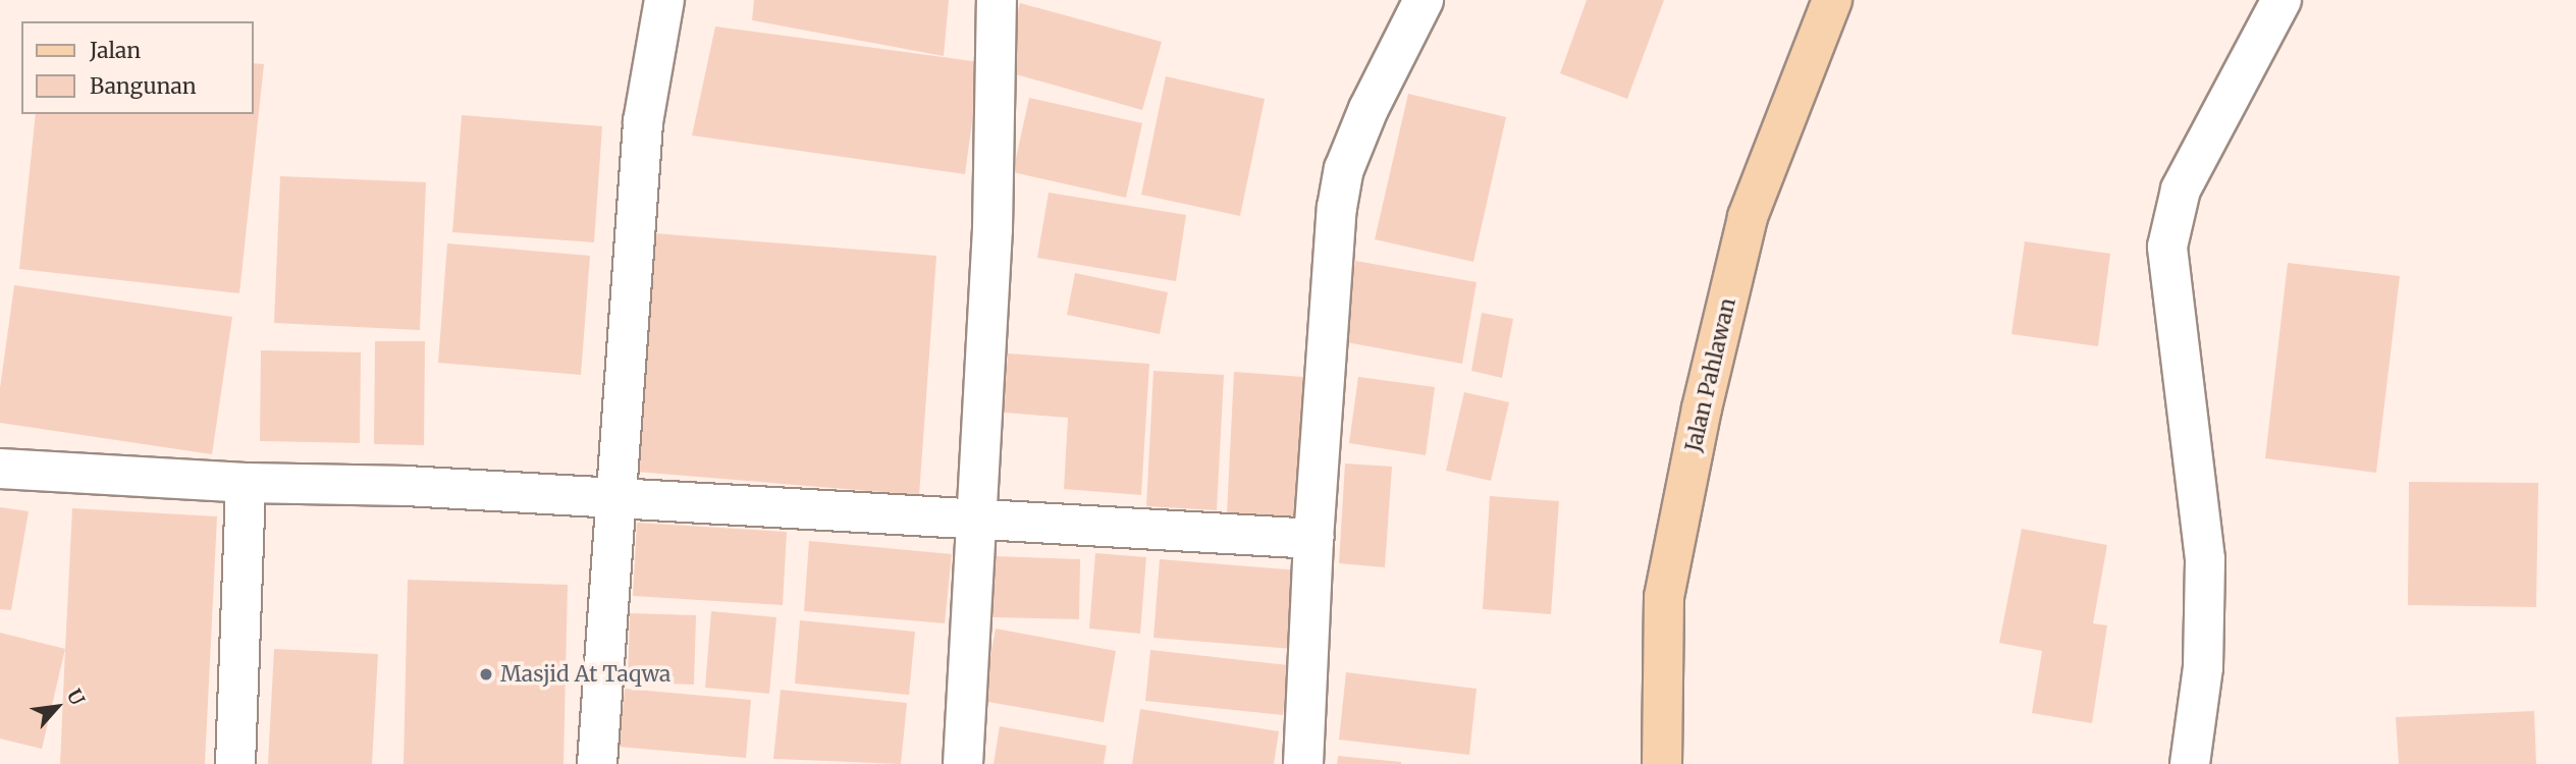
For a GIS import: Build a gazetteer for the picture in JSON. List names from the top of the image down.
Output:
{
  "streets": {
    "main road": ["Jalan Pahlawan"]
  },
  "places": ["Masjid At Taqwa"],
  "legend": ["Jalan", "Bangunan"],
  "north": "top right"
}
